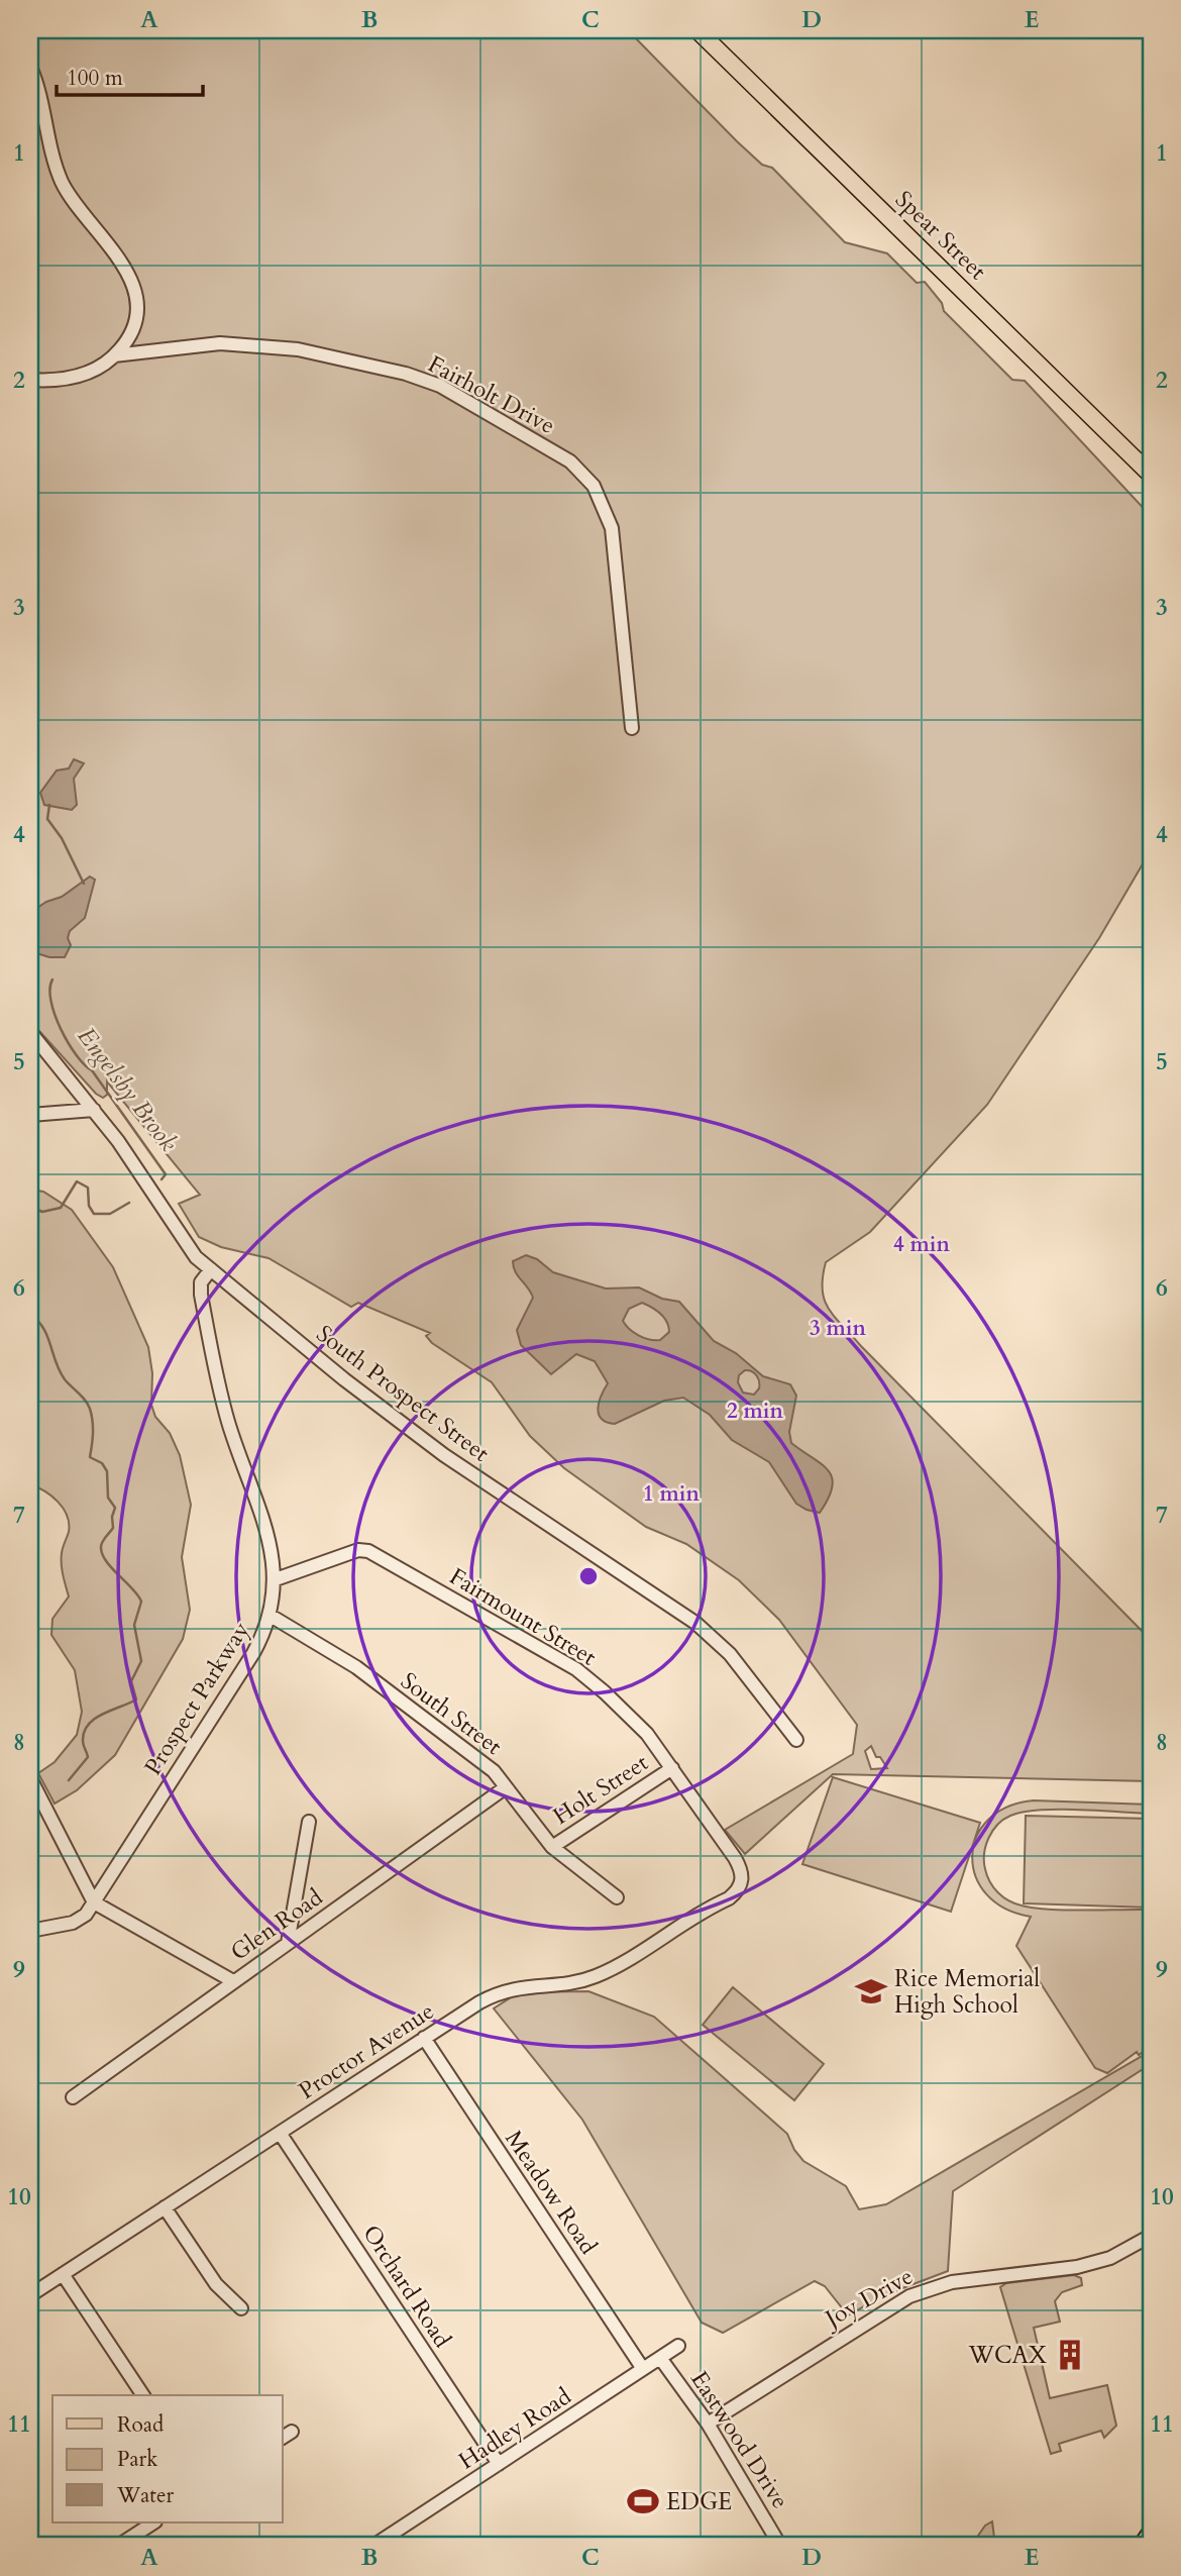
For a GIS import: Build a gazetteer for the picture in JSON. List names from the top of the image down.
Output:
{
  "streets": {
    "main road": ["Spear Street"],
    "street": [
      "Fairholt Drive",
      "South Prospect Street",
      "Fairmount Street",
      "Prospect Parkway",
      "South Street",
      "Holt Street",
      "Glen Road",
      "Proctor Avenue",
      "Meadow Road",
      "Orchard Road",
      "Joy Drive",
      "Hadley Road",
      "Eastwood Drive"
    ]
  },
  "crossings": [
    ["South Prospect Street", "Prospect Parkway"],
    ["Fairmount Street", "Prospect Parkway"],
    ["Fairmount Street", "Holt Street"],
    ["Fairmount Street", "Proctor Avenue"],
    ["Prospect Parkway", "South Street"],
    ["South Street", "Holt Street"],
    ["South Street", "Glen Road"],
    ["Proctor Avenue", "Meadow Road"],
    ["Proctor Avenue", "Orchard Road"],
    ["Meadow Road", "Hadley Road"],
    ["Orchard Road", "Hadley Road"],
    ["Joy Drive", "Eastwood Drive"],
    ["Hadley Road", "Eastwood Drive"]
  ],
  "water": ["Engelsby Brook"],
  "places": {
    "school or university": ["Rice Memorial High School"],
    "building": ["WCAX"],
    "sports": ["EDGE"]
  },
  "legend": ["Road", "Park", "Water"],
  "scale_bar": "100 m",
  "grid": {
    "columns": [
      "A",
      "B",
      "C",
      "D",
      "E"
    ],
    "rows": [
      "1",
      "2",
      "3",
      "4",
      "5",
      "6",
      "7",
      "8",
      "9",
      "10",
      "11"
    ]
  },
  "rings": [
    "4 min",
    "3 min",
    "2 min",
    "1 min"
  ]
}
